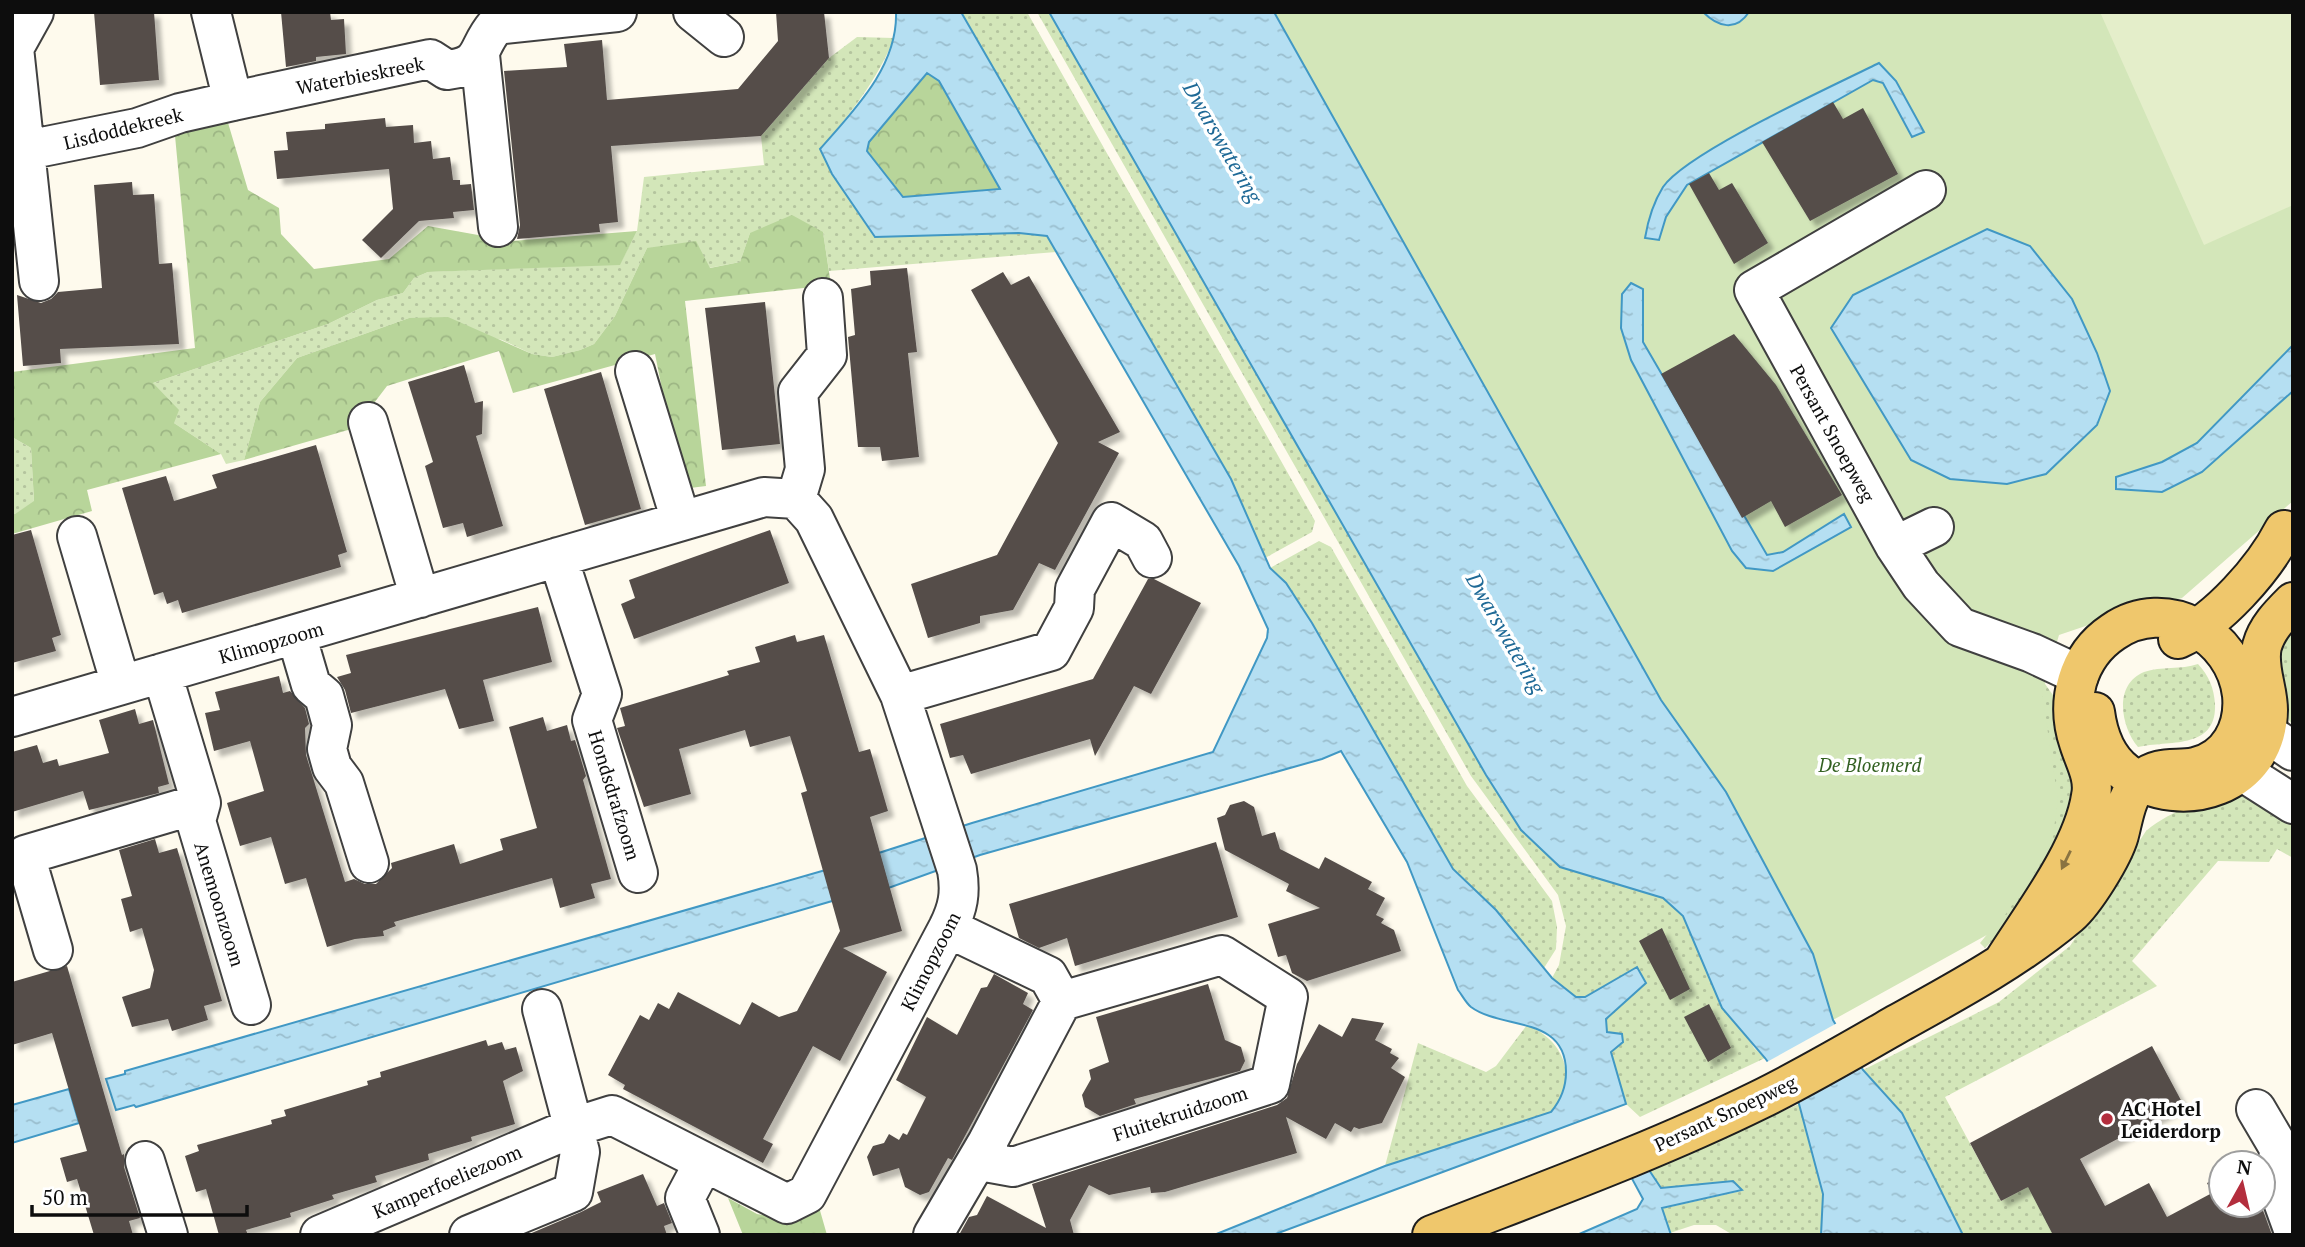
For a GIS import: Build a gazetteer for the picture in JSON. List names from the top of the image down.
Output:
{
  "streets": {
    "main road": ["Persant Snoepweg"],
    "street": [
      "Waterbieskreek",
      "Lisdoddekreek",
      "Klimopzoom",
      "Hondsdrafzoom",
      "Anemoonzoom",
      "Fluitekruidzoom",
      "Kamperfoeliezoom"
    ]
  },
  "crossings": [
    ["Waterbieskreek", "Lisdoddekreek"],
    ["Klimopzoom", "Hondsdrafzoom"],
    ["Klimopzoom", "Anemoonzoom"],
    ["Klimopzoom", "Kamperfoeliezoom"]
  ],
  "water": ["Dwarswatering"],
  "parks": ["De Bloemerd"],
  "places": ["AC Hotel Leiderdorp"],
  "scale_bar": "50 m",
  "north": "top"
}
